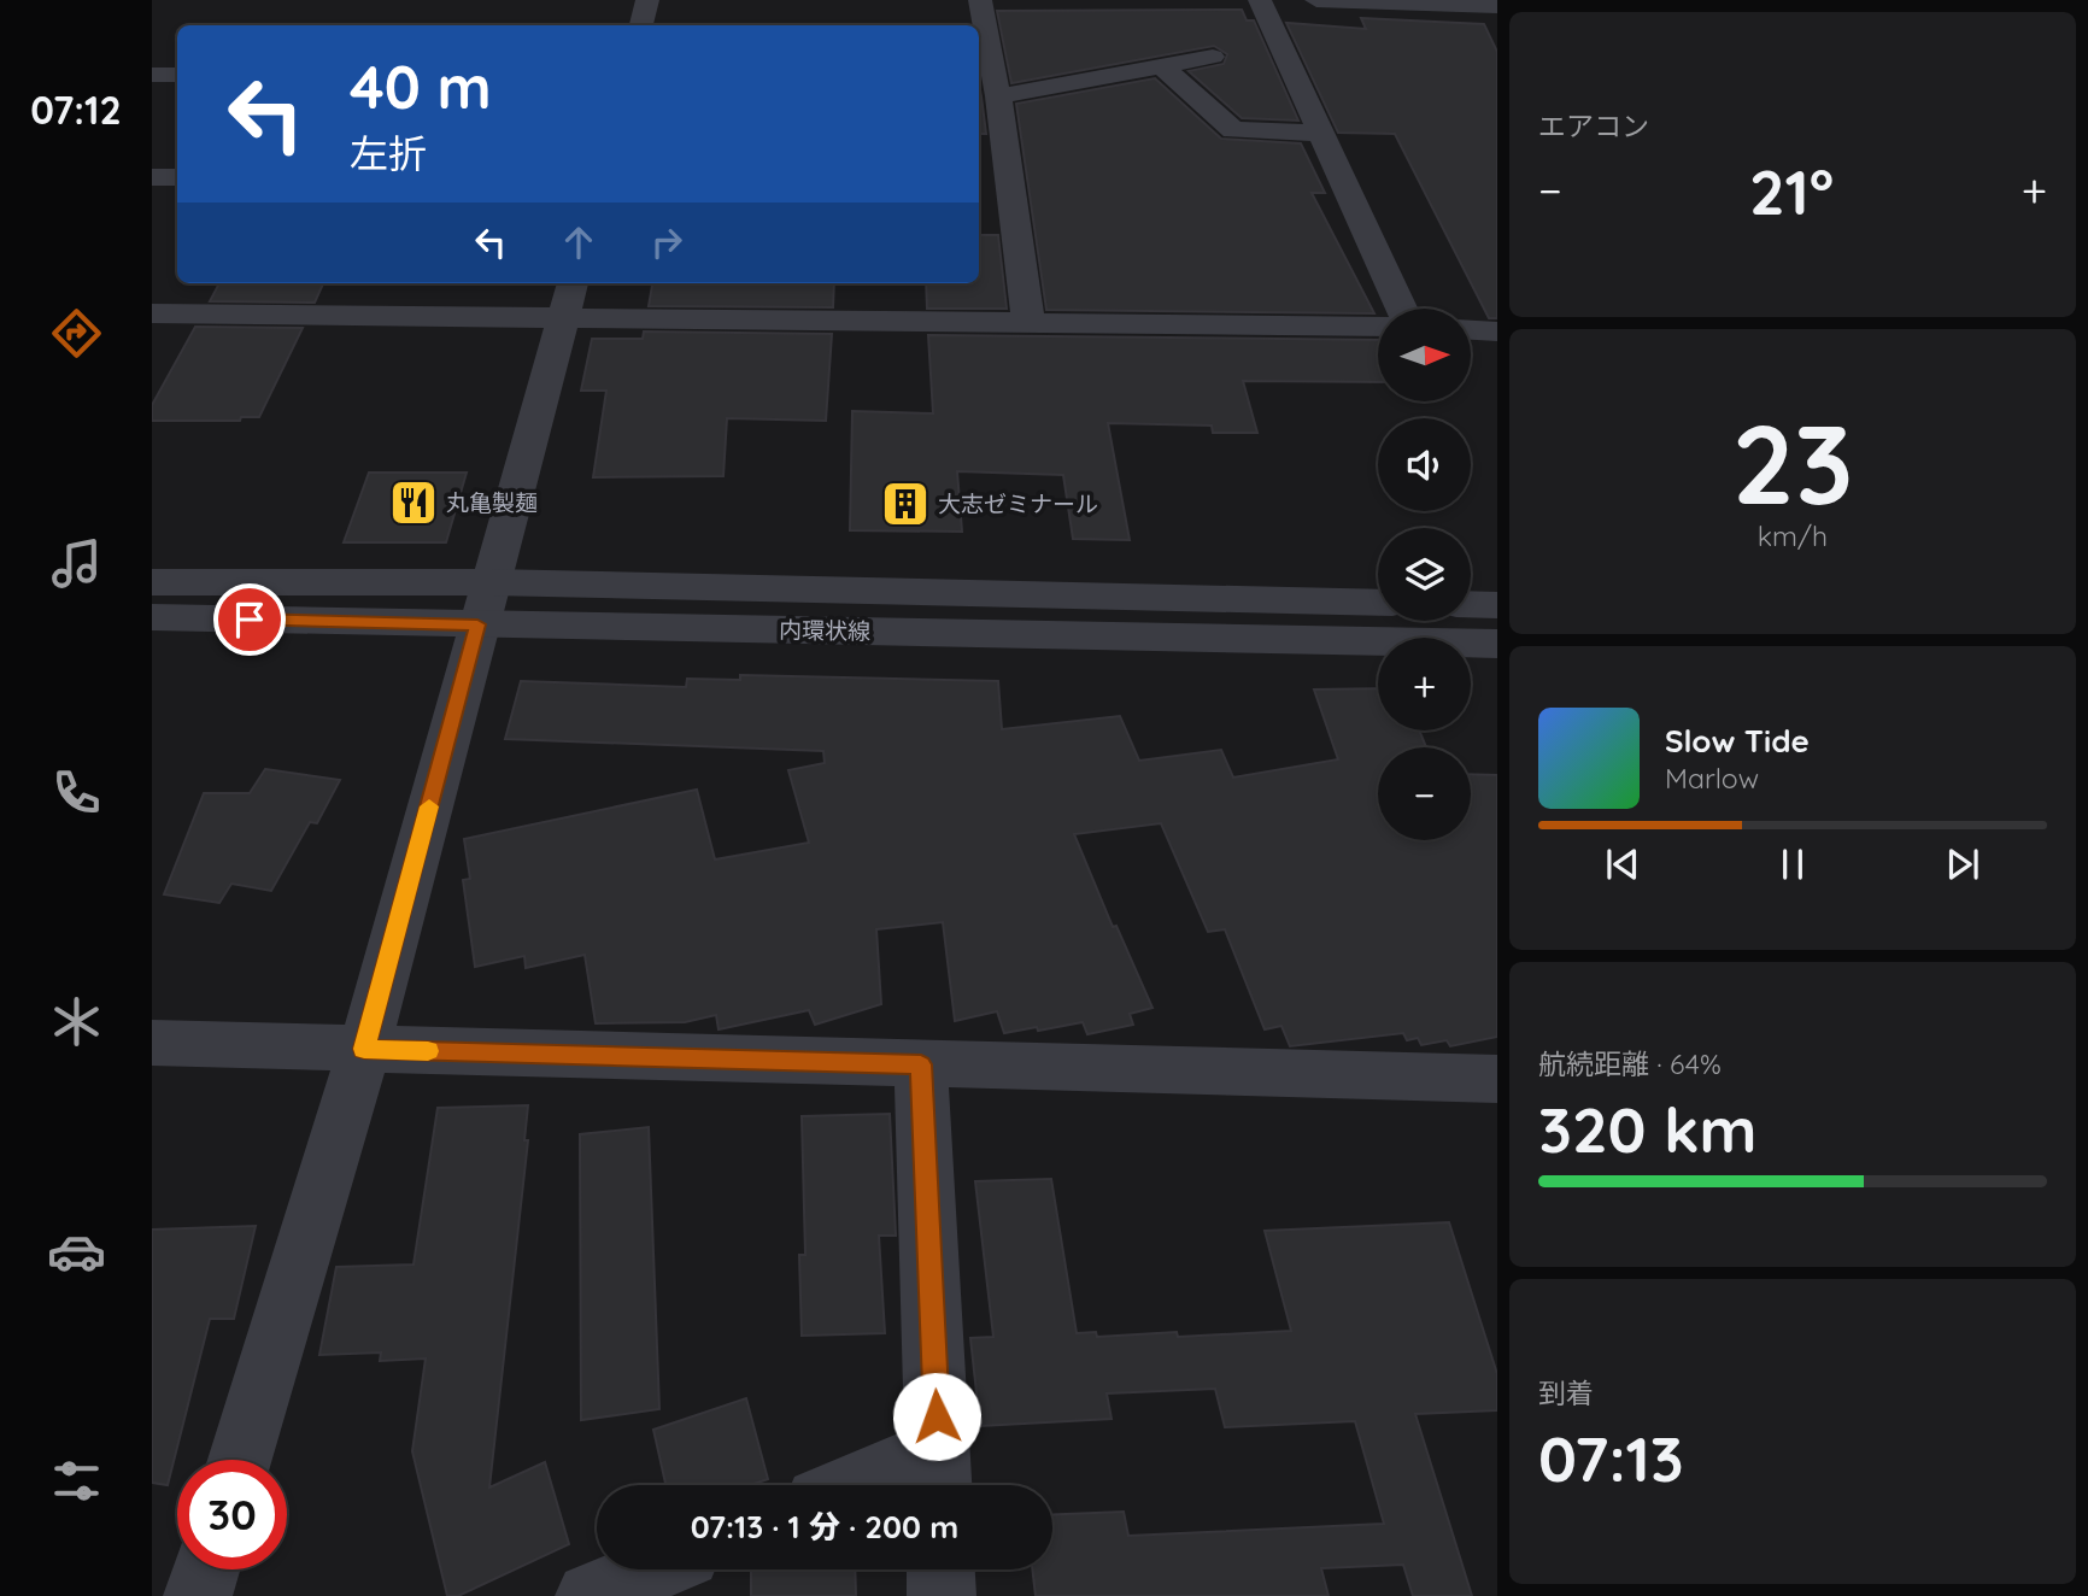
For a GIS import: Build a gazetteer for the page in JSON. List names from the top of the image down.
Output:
{
  "streets": {
    "street": ["内環状線"]
  },
  "places": {
    "restaurant": ["丸亀製麺"],
    "building": ["大志ゼミナール"]
  },
  "north": "right",
  "page": {
    "tabs": "07:12",
    "tile": [
      "エアコン",
      ["23", "km/h"],
      ["航続距離 · 64%", "320 km"],
      ["到着", "07:13"]
    ],
    "turn": ["40 m", "左折"],
    "heat": ["−", "21°", "+"],
    "map_buttons": ["+", "−"],
    "song": ["Slow Tide", "Marlow"],
    "limit": "30",
    "trip": "07:13 · 1 分 · 200 m"
  }
}
